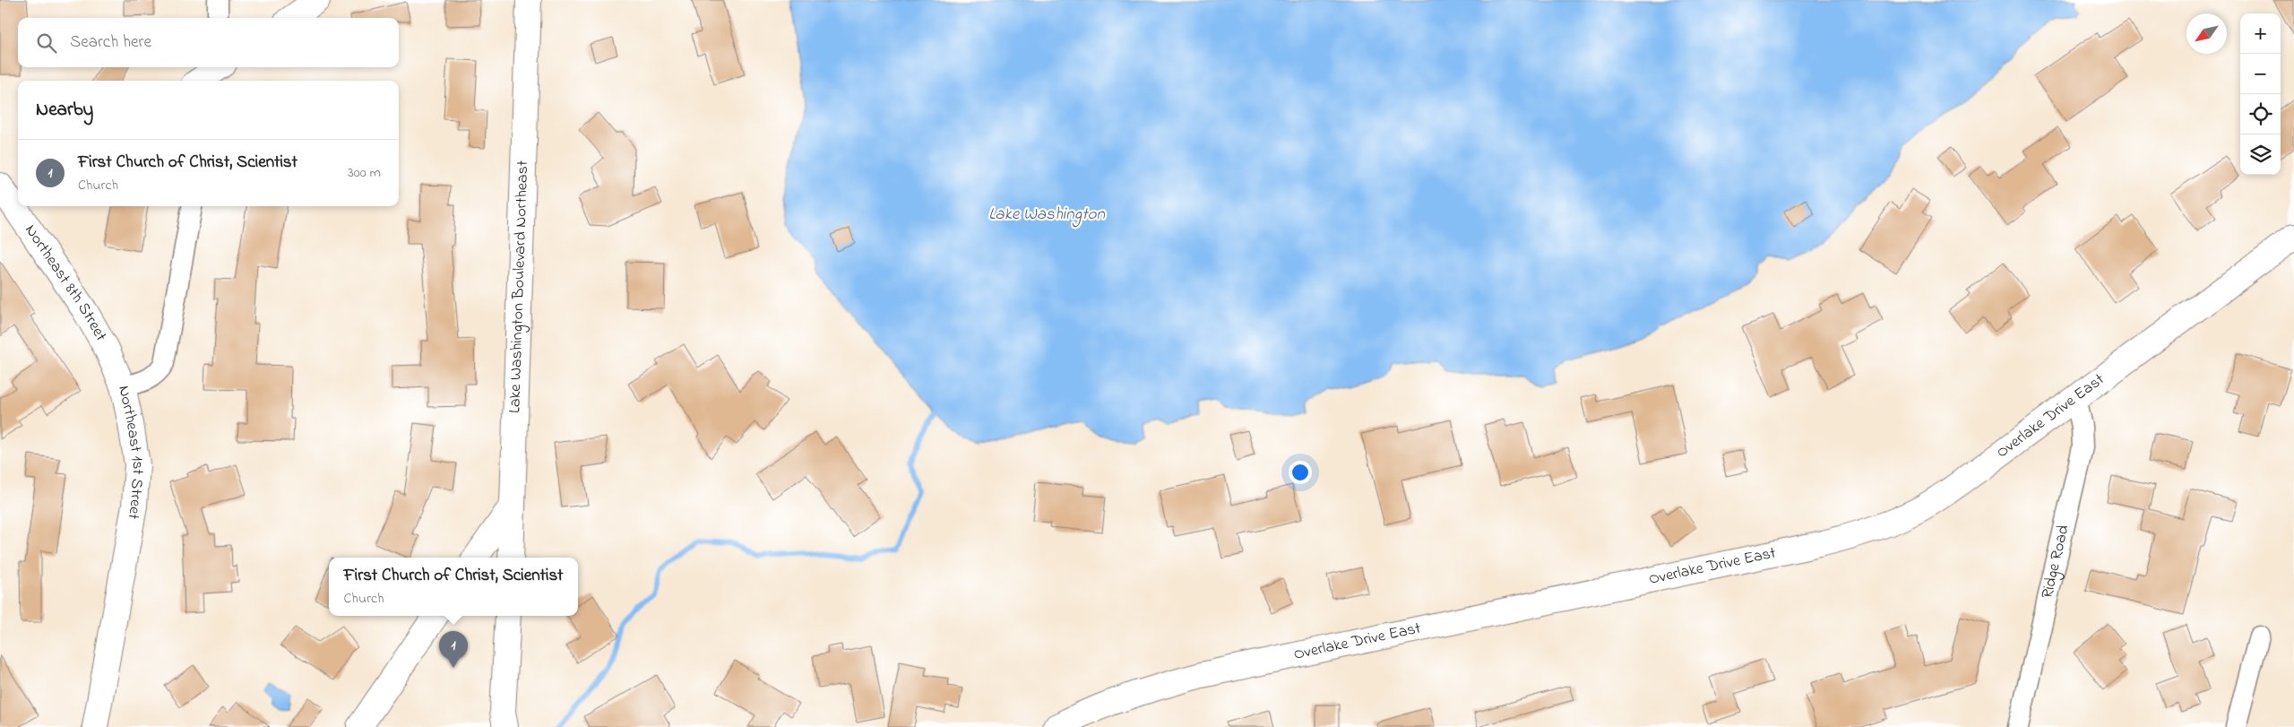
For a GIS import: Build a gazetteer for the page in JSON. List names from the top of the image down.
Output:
{
  "streets": {
    "street": [
      "Northeast 8th Street",
      "Lake Washington Boulevard Northeast",
      "Overlake Drive East",
      "Northeast 1st Street",
      "Ridge Road"
    ]
  },
  "crossings": [
    ["Northeast 8th Street", "Northeast 1st Street"],
    ["Overlake Drive East", "Ridge Road"]
  ],
  "water": ["Lake Washington"],
  "north": "bottom left",
  "page": {
    "map_buttons": ["+", "−"],
    "search": "Search here",
    "heading": "Nearby",
    "list": [
      {
        "mark": "1",
        "name": "First Church of Christ, Scientist",
        "note": "Church",
        "value": "300 m"
      }
    ],
    "popup": ["First Church of Christ, Scientist", "Church"],
    "pins": "1"
  }
}
